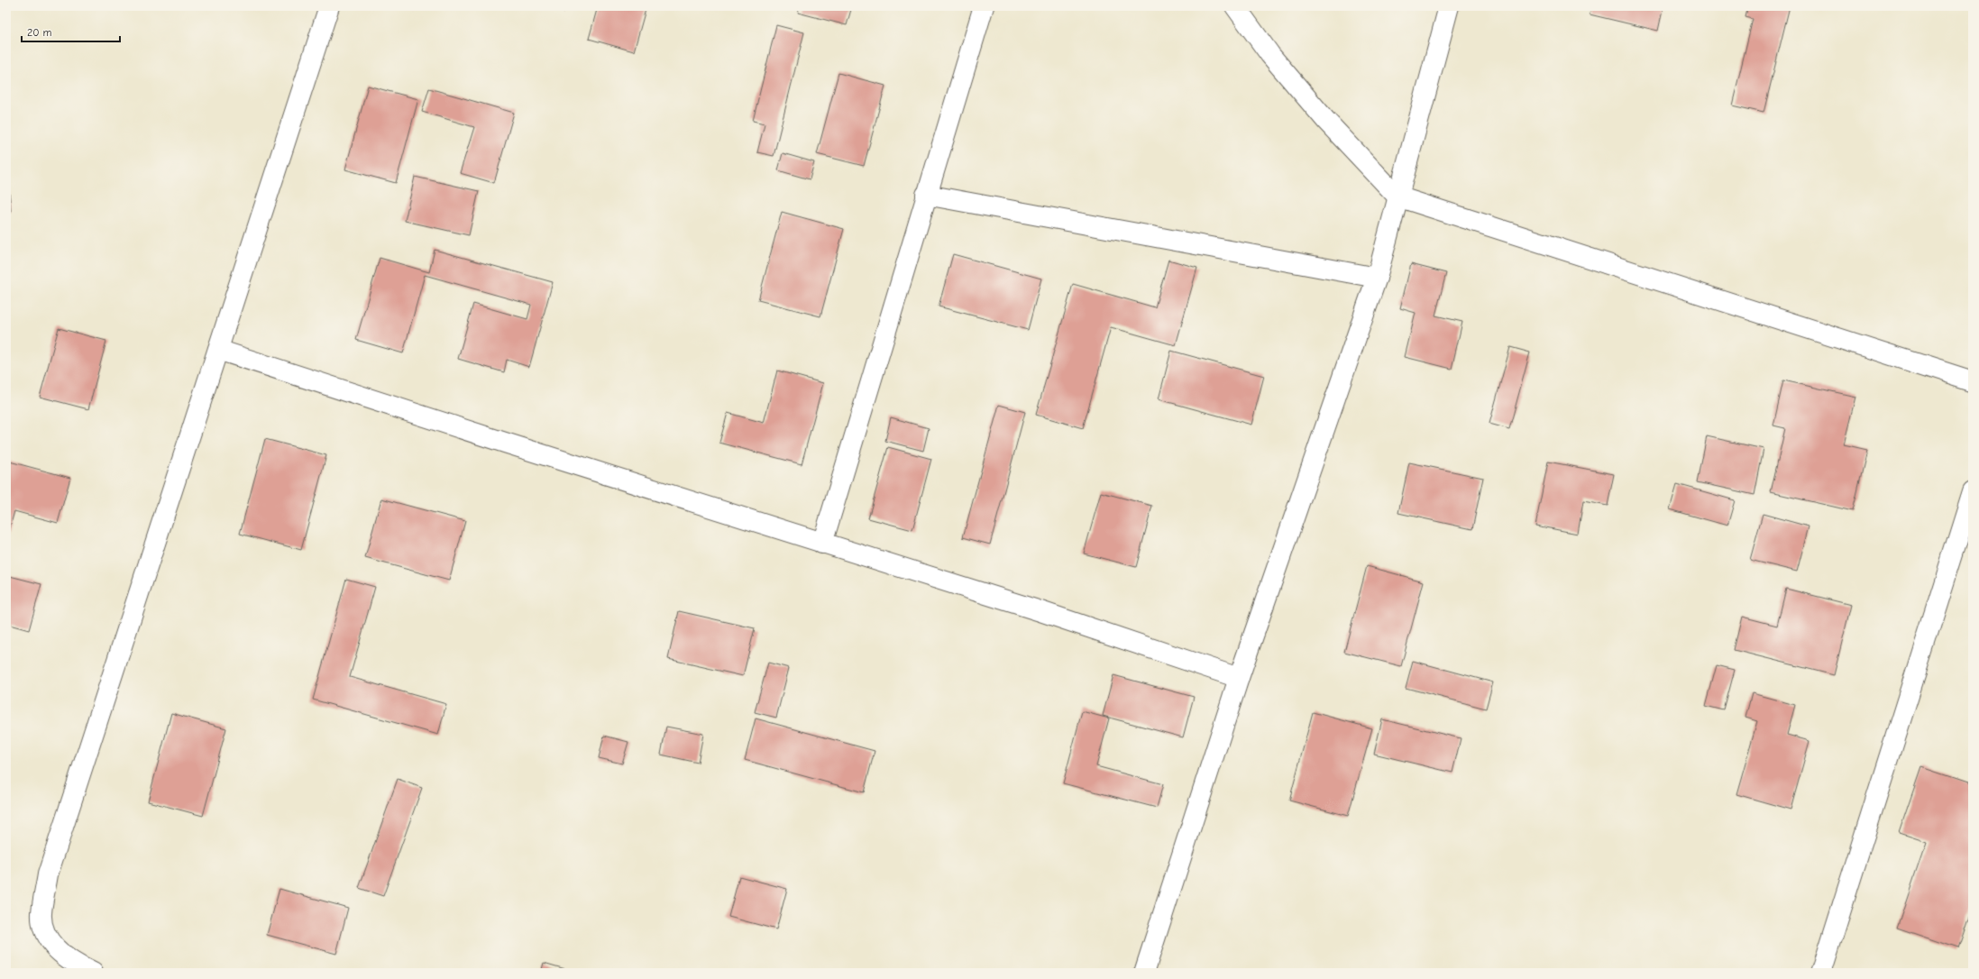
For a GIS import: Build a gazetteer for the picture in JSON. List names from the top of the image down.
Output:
{
  "scale_bar": "20 m"
}
